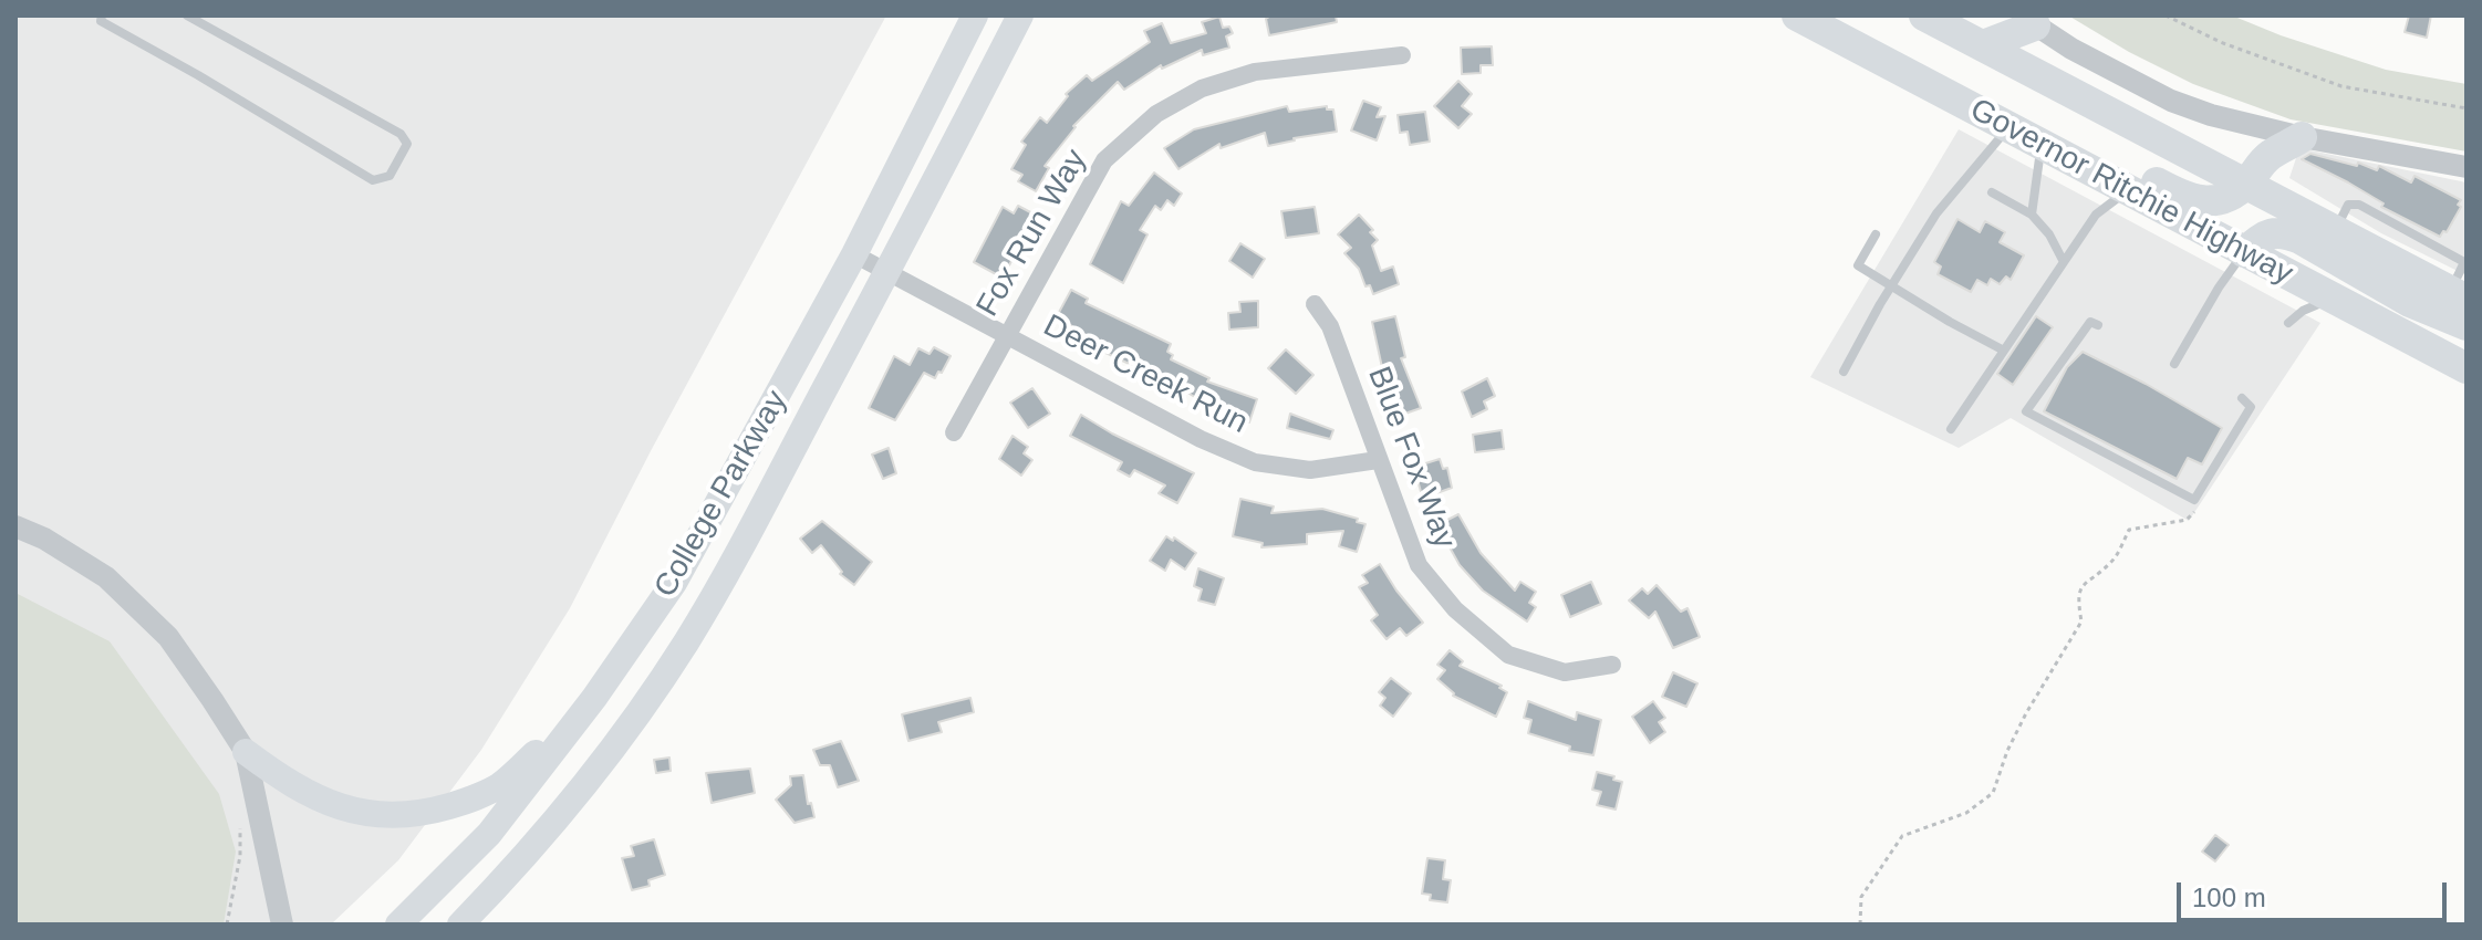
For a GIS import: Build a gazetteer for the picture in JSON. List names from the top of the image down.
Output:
{
  "streets": {
    "highway": ["Governor Ritchie Highway"],
    "main road": ["College Parkway"],
    "street": ["Fox Run Way", "Deer Creek Run", "Blue Fox Way"]
  },
  "crossings": [
    ["Fox Run Way", "Deer Creek Run"],
    ["Deer Creek Run", "Blue Fox Way"],
    ["Deer Creek Run", "College Parkway"]
  ],
  "scale_bar": "100 m"
}
